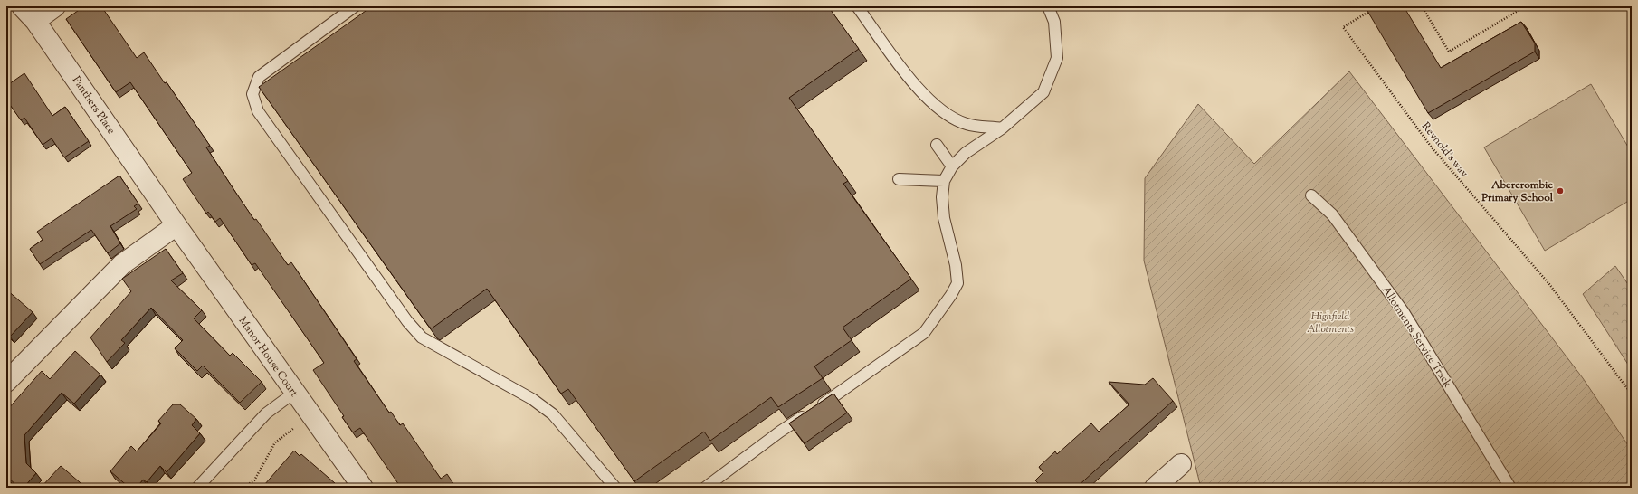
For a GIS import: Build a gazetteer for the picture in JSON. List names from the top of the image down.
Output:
{
  "streets": {
    "street": ["Panthers Place", "Manor House Court"],
    "lane": ["Allotments Service Track"],
    "path": ["Reynold's way"]
  },
  "crossings": [
    ["Panthers Place", "Manor House Court"]
  ],
  "parks": ["Highfield Allotments"],
  "places": ["Abercrombie Primary School"]
}
